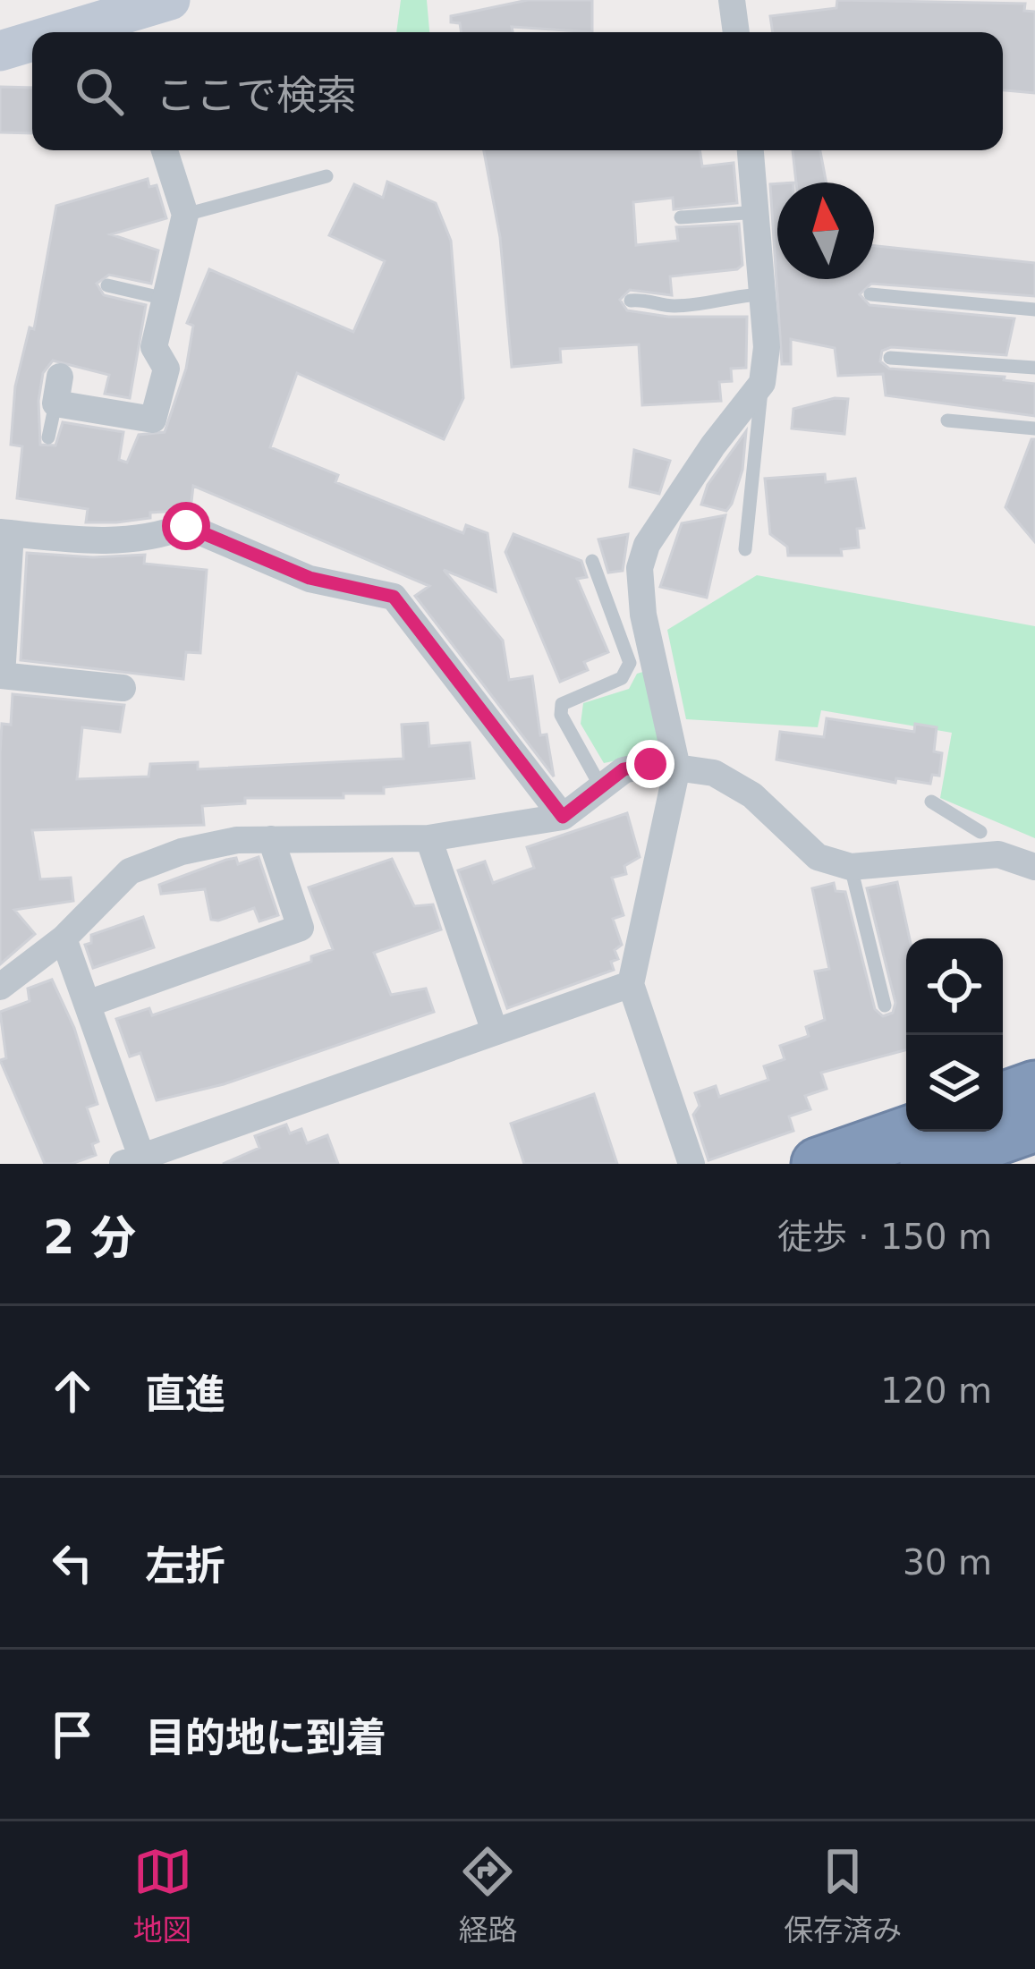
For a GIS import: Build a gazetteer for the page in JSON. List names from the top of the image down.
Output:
{
  "north": "top",
  "page": {
    "search": "ここで検索",
    "heading": ["2 分", "徒歩 · 150 m"],
    "list": [
      ["直進", "120 m"],
      ["左折", "30 m"],
      "目的地に到着"
    ],
    "nav": ["地図", "経路", "保存済み"]
  }
}
